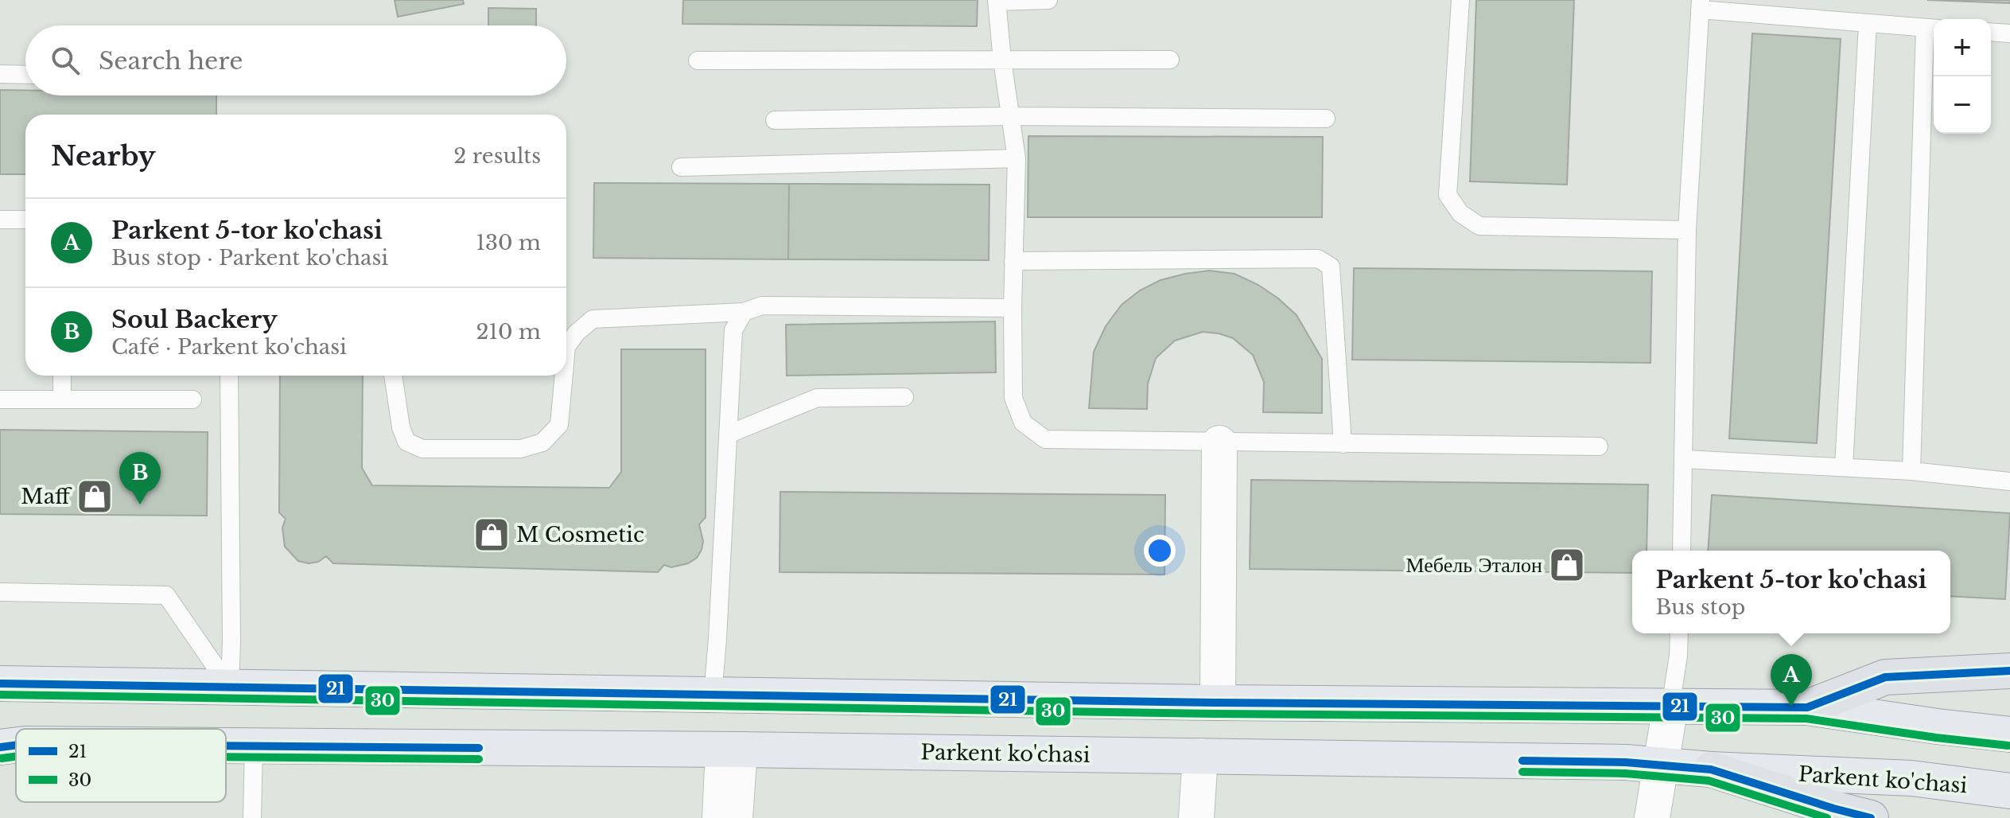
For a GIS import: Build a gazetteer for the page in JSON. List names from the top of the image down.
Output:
{
  "streets": {
    "main road": ["Parkent ko'chasi"]
  },
  "places": {
    "shop": ["Maff", "M Cosmetic", "Мебель Эталон"]
  },
  "lines": ["transit line 21", "transit line 30"],
  "legend": ["21", "30"],
  "page": {
    "map_buttons": ["+", "−"],
    "search": "Search here",
    "heading": ["Nearby", "2 results"],
    "list": [
      {
        "mark": "A",
        "name": "Parkent 5-tor ko'chasi",
        "note": "Bus stop · Parkent ko'chasi",
        "value": "130 m"
      },
      {
        "mark": "B",
        "name": "Soul Backery",
        "note": "Café · Parkent ko'chasi",
        "value": "210 m"
      }
    ],
    "pins": ["B", "A"],
    "popup": ["Parkent 5-tor ko'chasi", "Bus stop"]
  }
}
